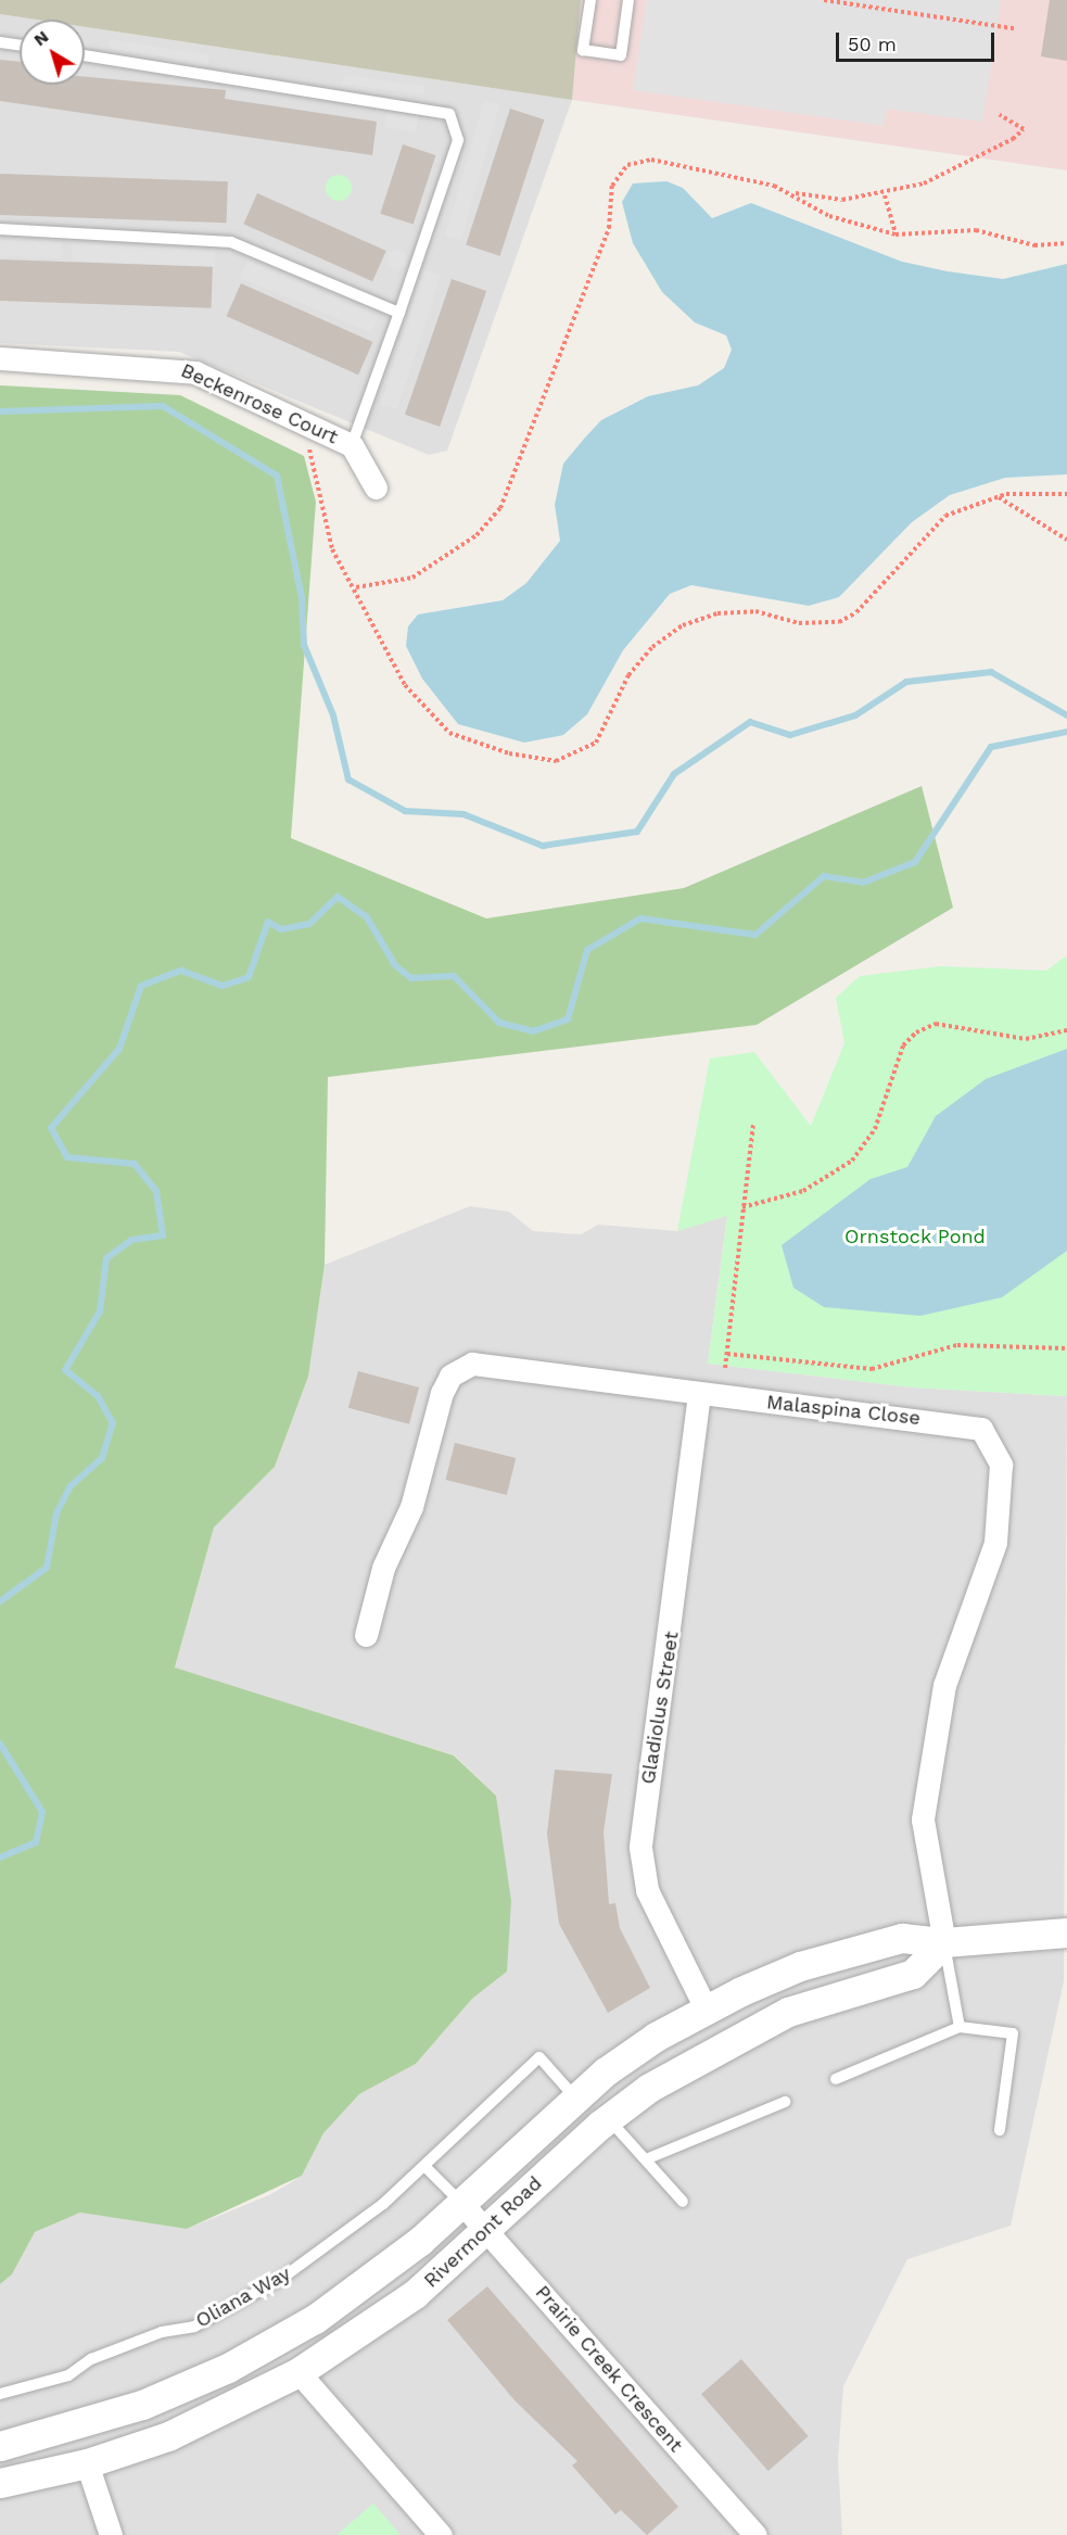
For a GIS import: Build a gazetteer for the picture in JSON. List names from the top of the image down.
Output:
{
  "streets": {
    "street": [
      "Beckenrose Court",
      "Malaspina Close",
      "Gladiolus Street",
      "Rivermont Road",
      "Prairie Creek Crescent"
    ],
    "lane": ["Oliana Way"]
  },
  "crossings": [
    ["Malaspina Close", "Gladiolus Street"],
    ["Malaspina Close", "Rivermont Road"],
    ["Gladiolus Street", "Rivermont Road"],
    ["Rivermont Road", "Oliana Way"],
    ["Rivermont Road", "Prairie Creek Crescent"]
  ],
  "parks": ["Ornstock Pond"],
  "scale_bar": "50 m",
  "north": "top left"
}
